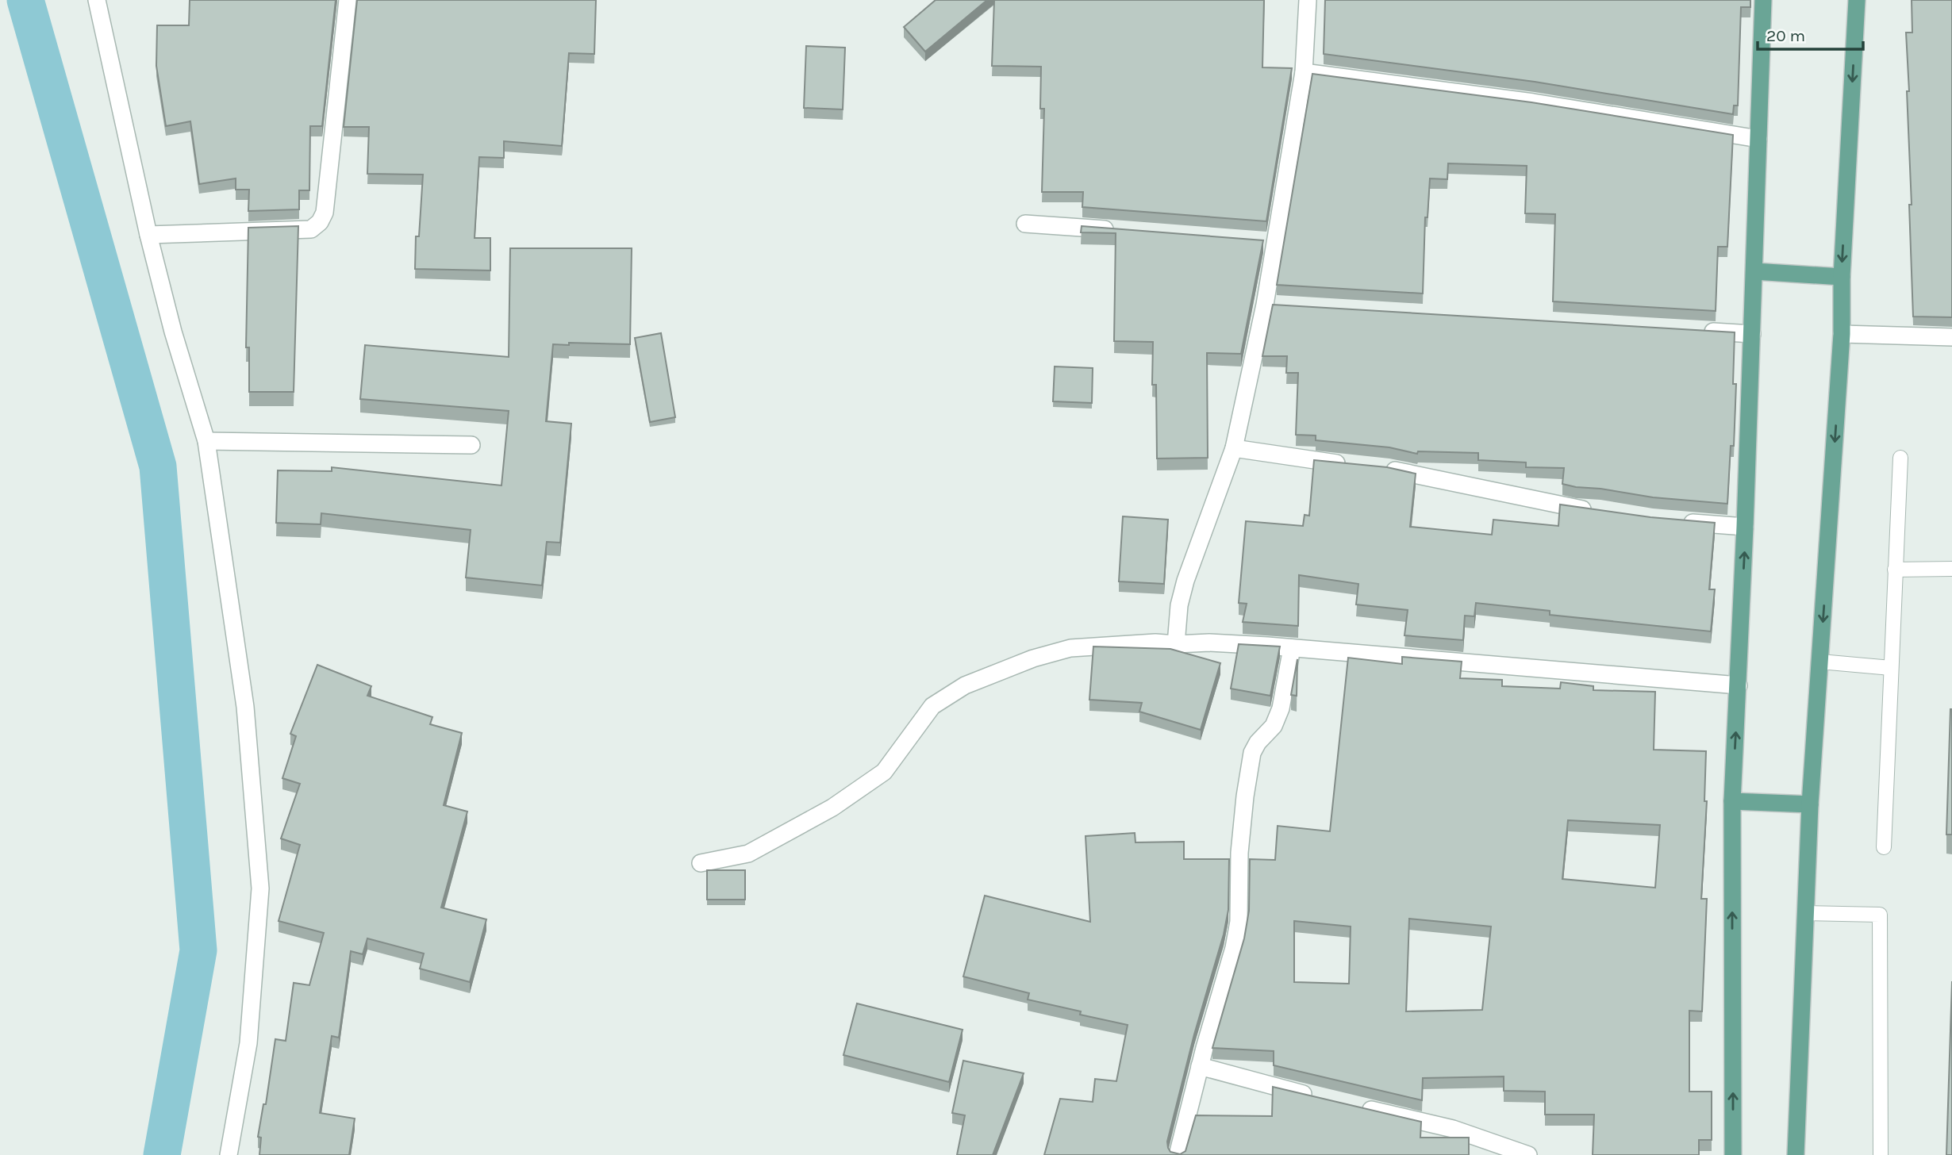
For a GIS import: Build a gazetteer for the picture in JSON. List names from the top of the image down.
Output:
{
  "scale_bar": "20 m"
}
